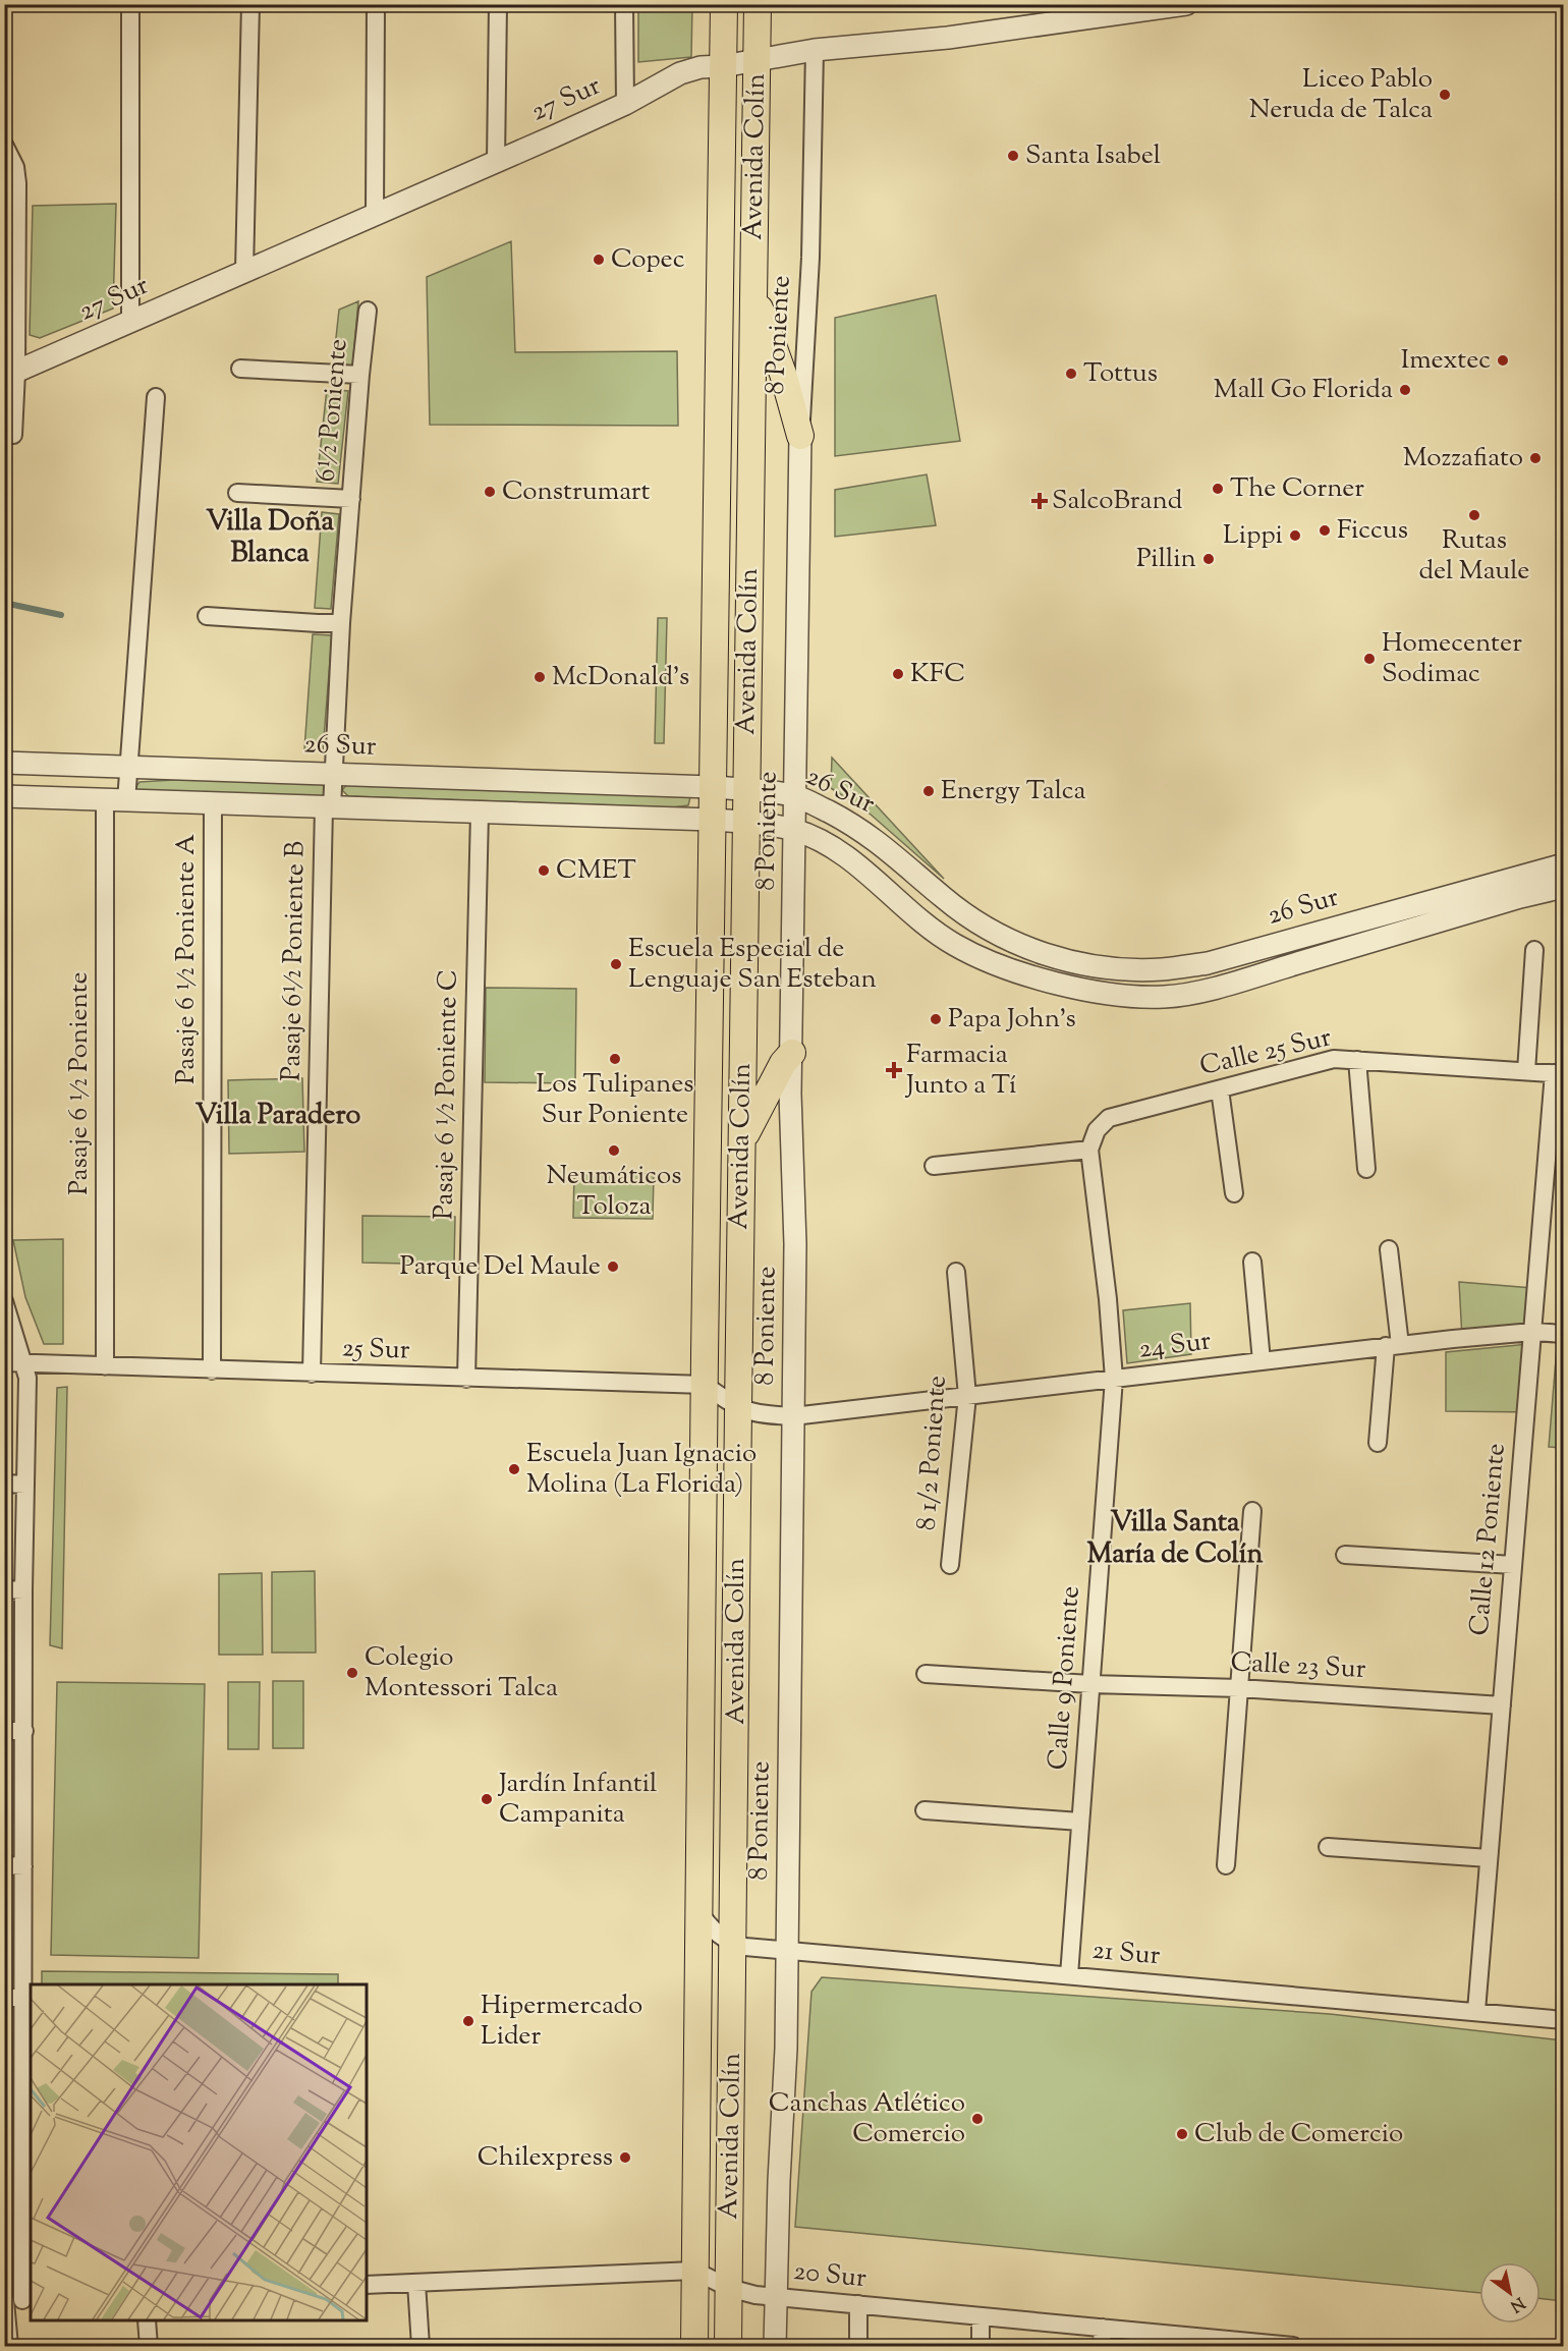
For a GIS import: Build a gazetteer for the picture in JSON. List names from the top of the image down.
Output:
{
  "streets": {
    "main road": ["Avenida Colín"],
    "street": [
      "27 Sur",
      "8 Poniente",
      "6½ Poniente",
      "26 Sur",
      "Pasaje 6 ½ Poniente A",
      "Pasaje 6½ Poniente B",
      "Calle 25 Sur",
      "Pasaje 6 ½ Poniente",
      "Pasaje 6 ½ Poniente C",
      "24 Sur",
      "25 Sur",
      "8 1/2 Poniente",
      "Calle 12 Poniente",
      "Calle 23 Sur",
      "Calle 9 Poniente",
      "21 Sur",
      "20 Sur"
    ]
  },
  "crossings": [
    ["27 Sur", "Avenida Colín"],
    ["27 Sur", "8 Poniente"],
    ["Avenida Colín", "26 Sur"],
    ["Avenida Colín", "24 Sur"],
    ["Avenida Colín", "25 Sur"],
    ["Avenida Colín", "21 Sur"],
    ["Avenida Colín", "20 Sur"],
    ["8 Poniente", "26 Sur"],
    ["8 Poniente", "24 Sur"],
    ["8 Poniente", "21 Sur"],
    ["8 Poniente", "20 Sur"],
    ["6½ Poniente", "26 Sur"],
    ["6½ Poniente", "Pasaje 6½ Poniente B"],
    ["26 Sur", "Pasaje 6 ½ Poniente A"],
    ["26 Sur", "Pasaje 6½ Poniente B"],
    ["26 Sur", "Pasaje 6 ½ Poniente"],
    ["26 Sur", "Pasaje 6 ½ Poniente C"],
    ["Pasaje 6 ½ Poniente A", "25 Sur"],
    ["Pasaje 6½ Poniente B", "25 Sur"],
    ["Calle 25 Sur", "Calle 12 Poniente"],
    ["Calle 25 Sur", "Calle 9 Poniente"],
    ["Pasaje 6 ½ Poniente", "25 Sur"],
    ["Pasaje 6 ½ Poniente C", "25 Sur"],
    ["24 Sur", "8 1/2 Poniente"],
    ["24 Sur", "Calle 12 Poniente"],
    ["24 Sur", "Calle 9 Poniente"],
    ["Calle 12 Poniente", "Calle 23 Sur"],
    ["Calle 12 Poniente", "21 Sur"],
    ["Calle 23 Sur", "Calle 9 Poniente"],
    ["Calle 9 Poniente", "21 Sur"]
  ],
  "districts": ["Villa Doña Blanca", "Villa Paradero", "Villa Santa María de Colín"],
  "places": {
    "other": [
      "Liceo Pablo Neruda de Talca",
      "Santa Isabel",
      "Copec",
      "Imextec",
      "Tottus",
      "Mall Go Florida",
      "Mozzafiato",
      "The Corner",
      "Construmart",
      "Rutas del Maule",
      "Ficcus",
      "Lippi",
      "Pillin",
      "Homecenter Sodimac",
      "KFC",
      "McDonald's",
      "Energy Talca",
      "CMET",
      "Escuela Especial de Lenguaje San Esteban",
      "Papa John's",
      "Los Tulipanes Sur Poniente",
      "Neumáticos Toloza",
      "Parque Del Maule",
      "Escuela Juan Ignacio Molina (La Florida)",
      "Colegio Montessori Talca",
      "Jardín Infantil Campanita",
      "Hipermercado Lider",
      "Canchas Atlético Comercio",
      "Club de Comercio",
      "Chilexpress"
    ],
    "health": ["SalcoBrand", "Farmacia Junto a Tí"]
  },
  "north": "bottom right"
}
